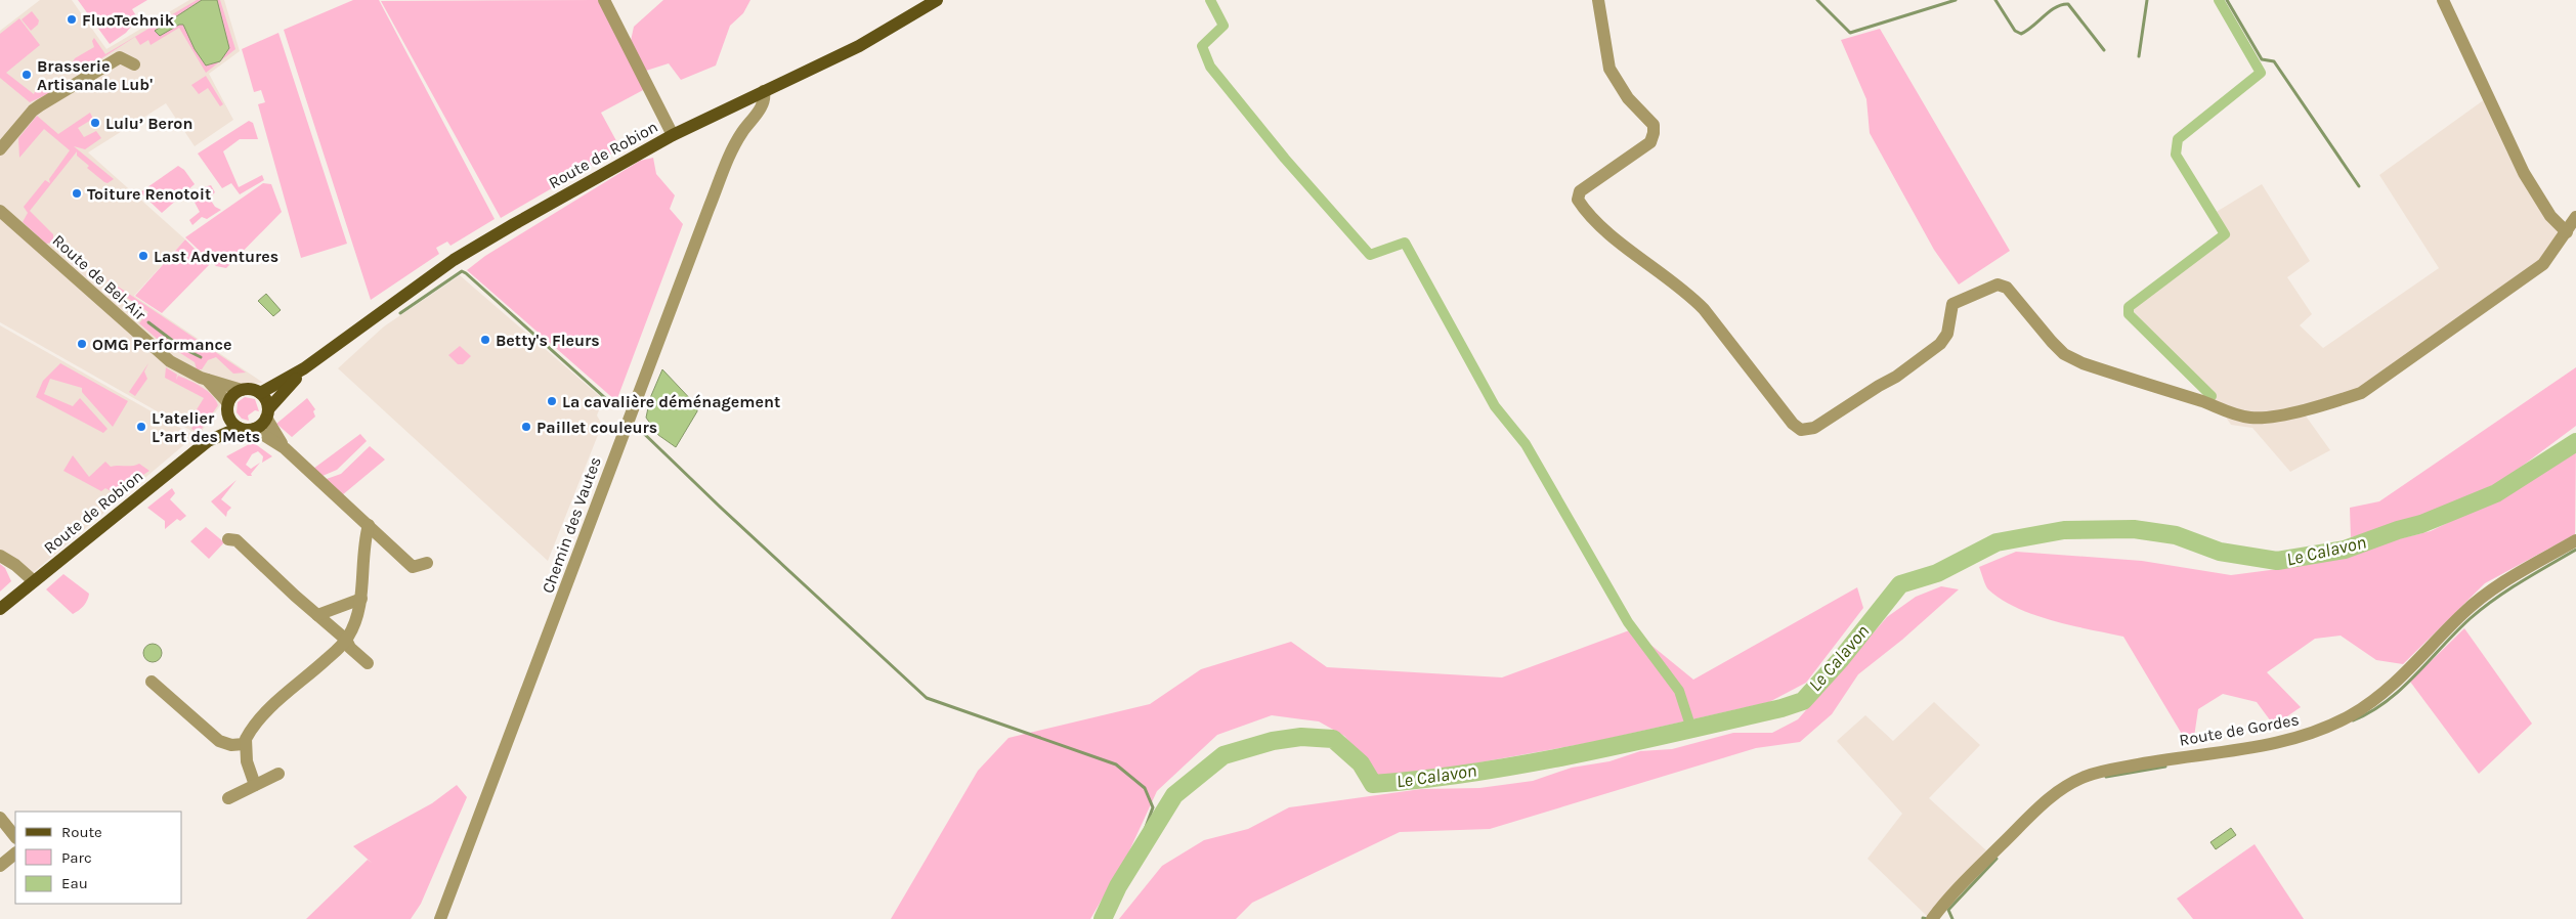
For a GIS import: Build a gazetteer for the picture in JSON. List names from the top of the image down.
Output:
{
  "streets": {
    "main road": ["Route de Robion"],
    "street": ["Route de Bel-Air", "Chemin des Vautes", "Route de Gordes"]
  },
  "crossings": [
    ["Route de Robion", "Route de Bel-Air"],
    ["Route de Robion", "Chemin des Vautes"]
  ],
  "water": ["Le Calavon"],
  "places": [
    "FluoTechnik",
    "Brasserie Artisanale Lub'",
    "Lulu’ Beron",
    "Toiture Renotoit",
    "Last Adventures",
    "Betty's Fleurs",
    "OMG Performance",
    "La cavalière déménagement",
    "L’atelier L’art des Mets",
    "Paillet couleurs"
  ],
  "legend": ["Route", "Parc", "Eau"]
}
